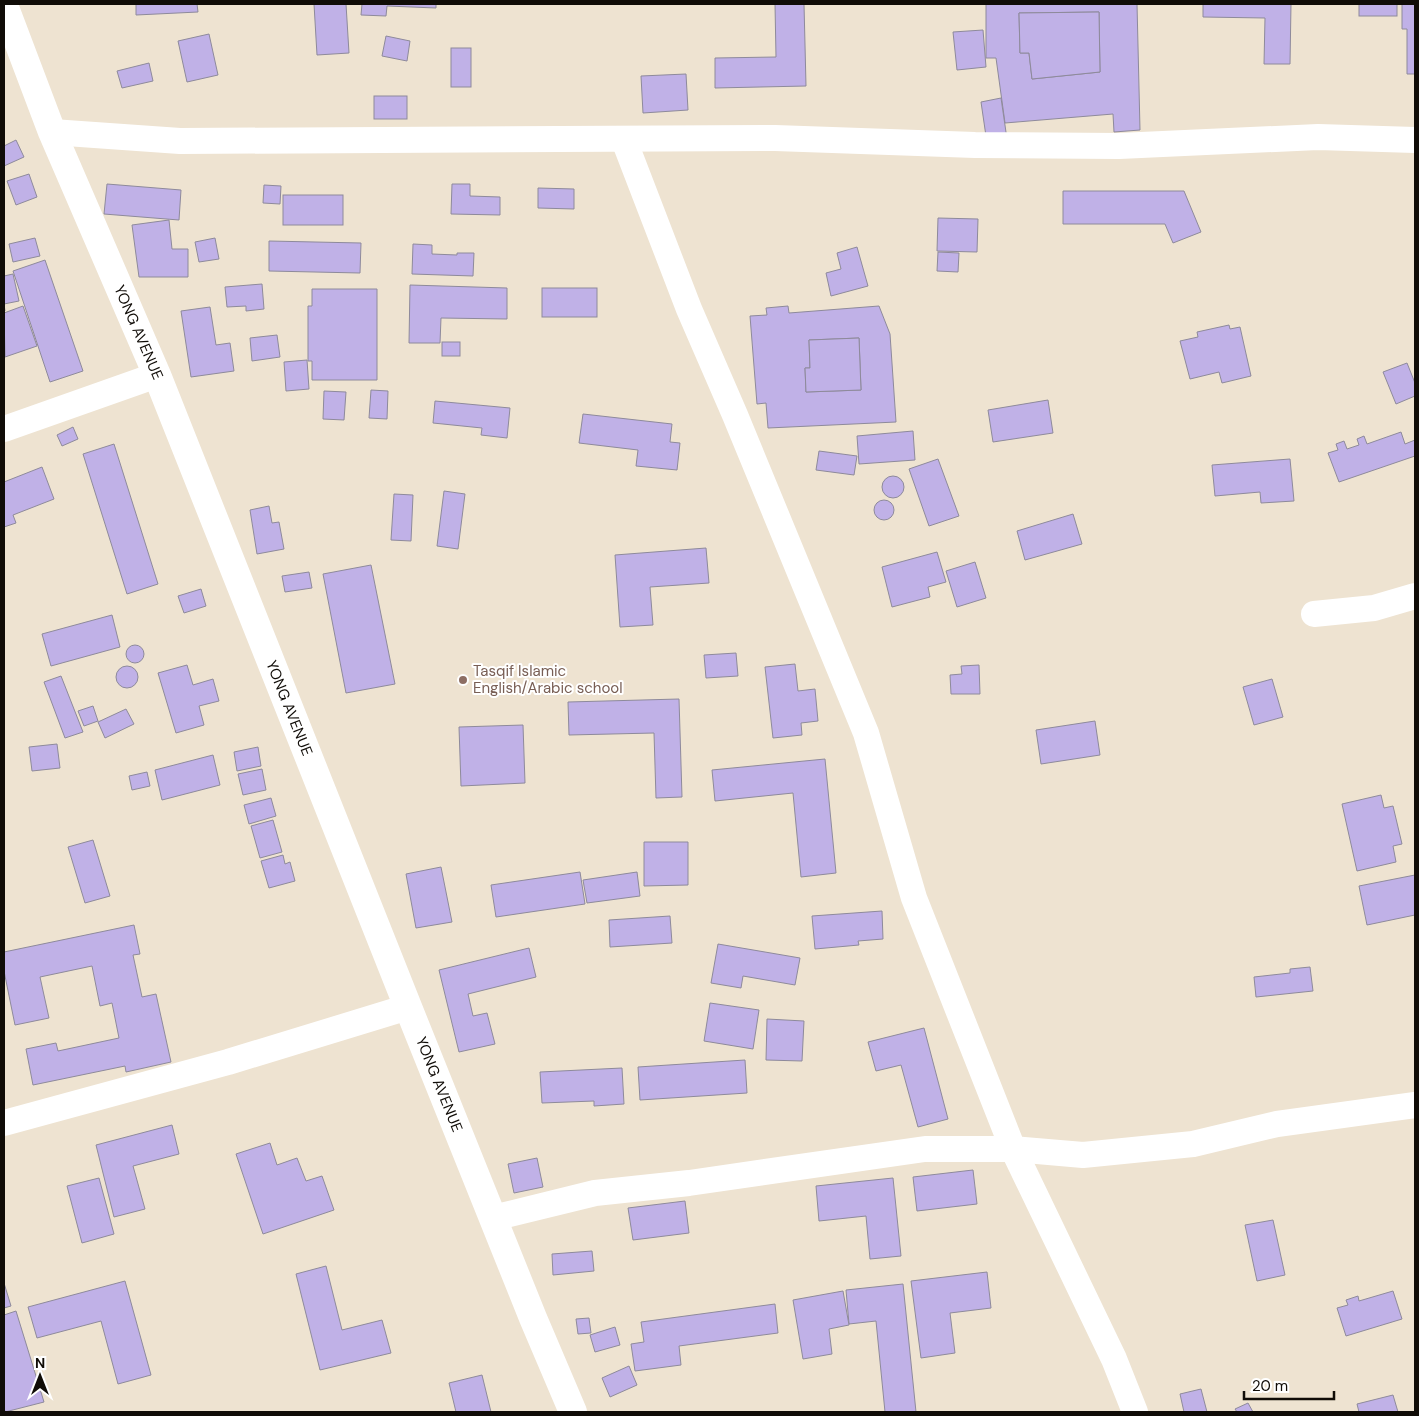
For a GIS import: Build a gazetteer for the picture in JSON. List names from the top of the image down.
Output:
{
  "streets": {
    "street": ["YONG AVENUE"]
  },
  "places": ["Tasqif Islamic English/Arabic school"],
  "scale_bar": "20 m",
  "north": "top"
}
